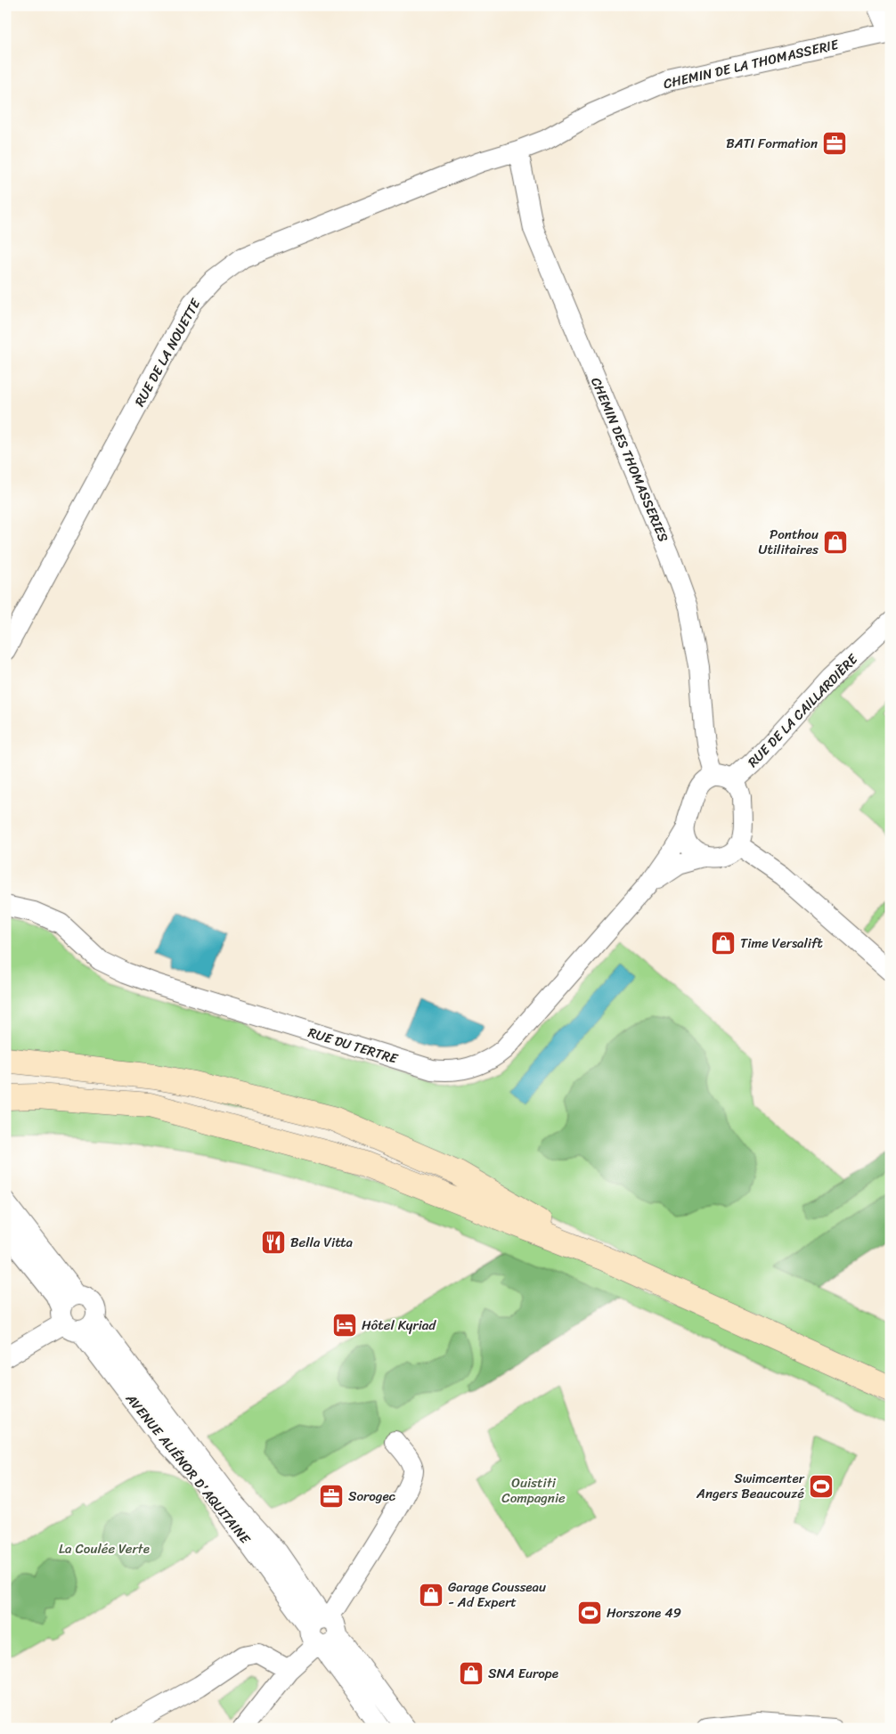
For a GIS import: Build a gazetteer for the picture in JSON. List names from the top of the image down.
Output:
{
  "streets": {
    "street": [
      "CHEMIN DE LA THOMASSERIE",
      "RUE DE LA NOUETTE",
      "CHEMIN DES THOMASSERIES",
      "RUE DE LA CAILLARDIÈRE",
      "RUE DU TERTRE",
      "AVENUE ALIÉNOR D'AQUITAINE"
    ]
  },
  "crossings": [
    ["CHEMIN DE LA THOMASSERIE", "RUE DE LA NOUETTE"],
    ["CHEMIN DE LA THOMASSERIE", "CHEMIN DES THOMASSERIES"],
    ["RUE DE LA NOUETTE", "CHEMIN DES THOMASSERIES"],
    ["CHEMIN DES THOMASSERIES", "RUE DE LA CAILLARDIÈRE"],
    ["CHEMIN DES THOMASSERIES", "RUE DU TERTRE"],
    ["RUE DE LA CAILLARDIÈRE", "RUE DU TERTRE"]
  ],
  "parks": ["Ouistiti Compagnie", "La Coulée Verte"],
  "places": {
    "office": ["BATI Formation", "Sorogec"],
    "shop": [
      "Ponthou Utilitaires",
      "Time Versalift",
      "Garage Cousseau - Ad Expert",
      "SNA Europe"
    ],
    "restaurant": ["Bella Vitta"],
    "hotel": ["Hôtel Kyriad"],
    "sports": ["Swimcenter Angers Beaucouzé", "Horszone 49"]
  }
}
